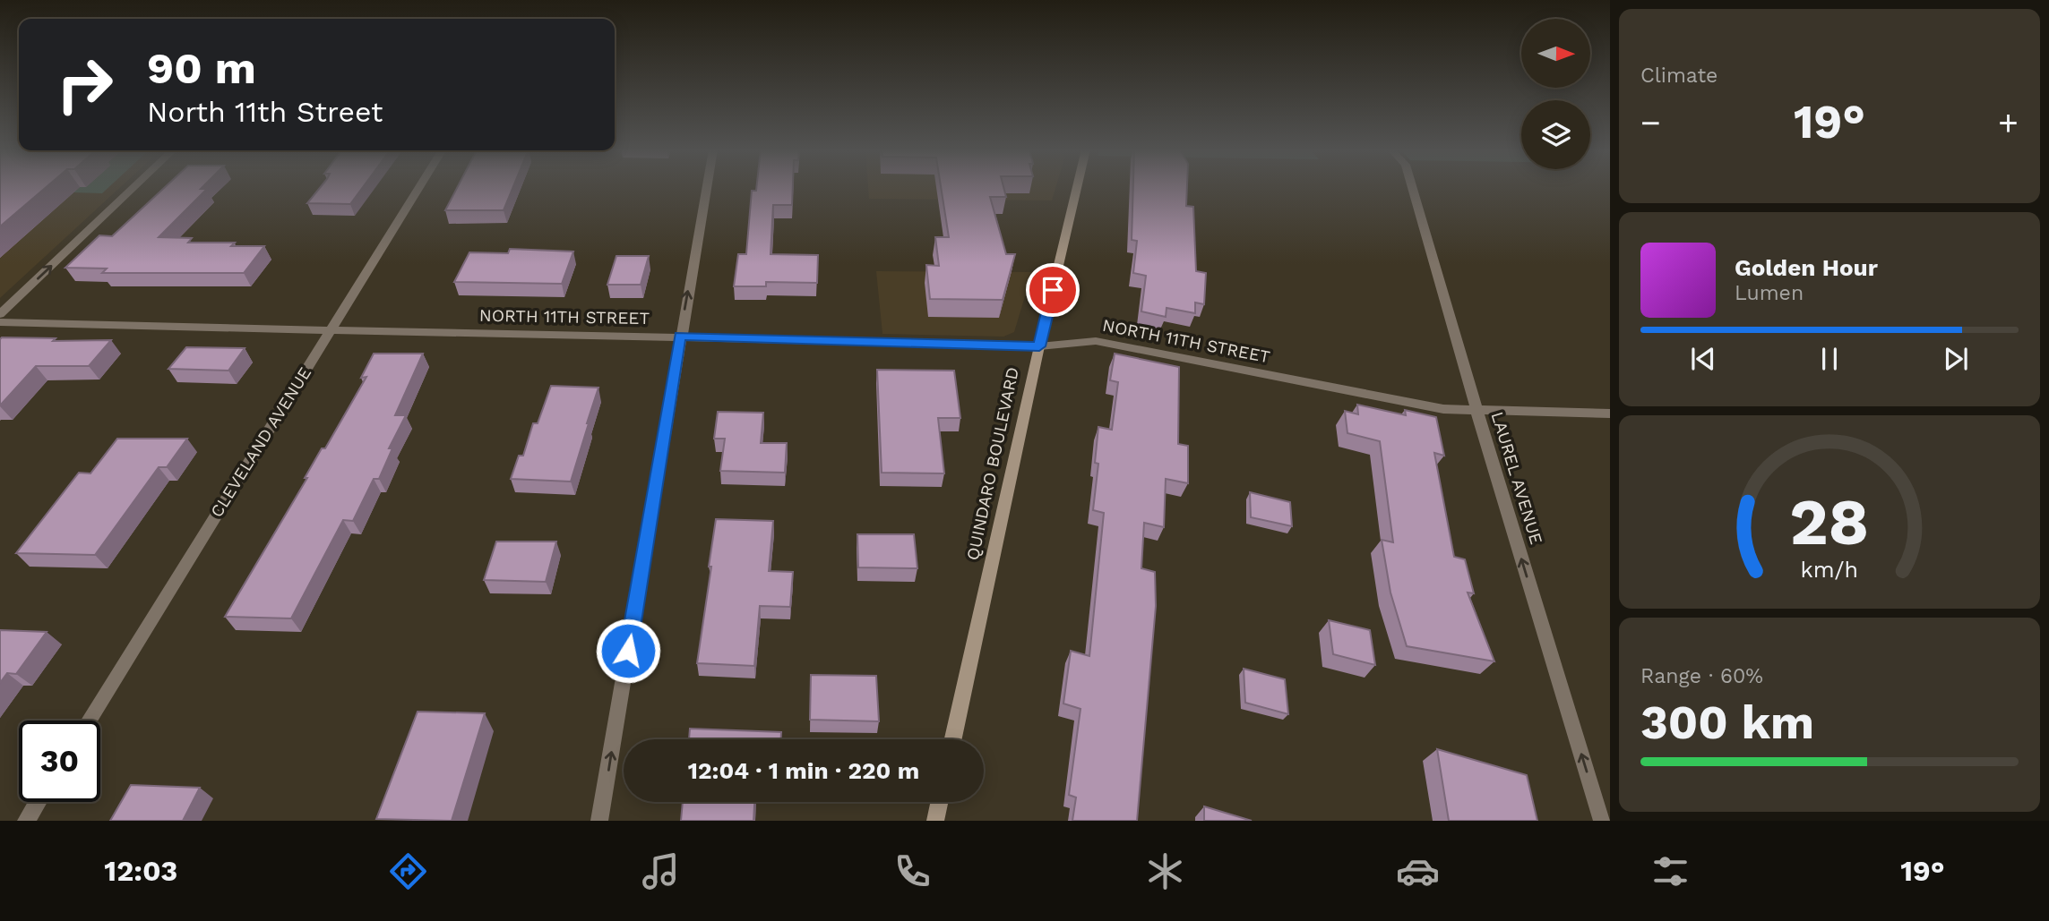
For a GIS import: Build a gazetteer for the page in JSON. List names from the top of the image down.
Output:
{
  "streets": {
    "main road": ["QUINDARO BOULEVARD"],
    "street": ["NORTH 11TH STREET", "CLEVELAND AVENUE", "LAUREL AVENUE"]
  },
  "crossings": [
    ["NORTH 11TH STREET", "CLEVELAND AVENUE"],
    ["NORTH 11TH STREET", "QUINDARO BOULEVARD"],
    ["NORTH 11TH STREET", "LAUREL AVENUE"]
  ],
  "one_way": ["LAUREL AVENUE"],
  "north": "right",
  "page": {
    "tile": [
      "Climate",
      ["Range · 60%", "300 km"]
    ],
    "turn": ["90 m", "North 11th Street"],
    "heat": ["−", "19°", "+"],
    "song": ["Golden Hour", "Lumen"],
    "limit": "30",
    "trip": "12:04 · 1 min · 220 m",
    "tabs": ["12:03", "19°"],
    "gauge": ["28", "km/h"]
  }
}
